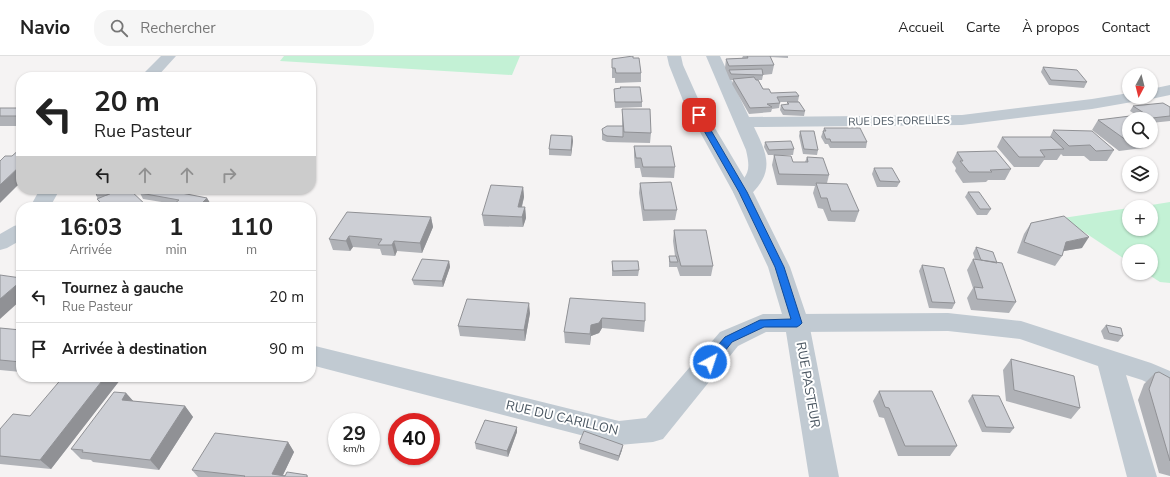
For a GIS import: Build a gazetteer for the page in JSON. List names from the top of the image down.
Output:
{
  "streets": {
    "street": ["RUE DES FORELLES", "RUE PASTEUR", "RUE DU CARILLON"]
  },
  "crossings": [
    ["RUE PASTEUR", "RUE DU CARILLON"]
  ],
  "north": "bottom",
  "page": {
    "header": "Navio",
    "search": "Rechercher",
    "nav": [
      "Accueil",
      "Carte",
      "À propos",
      "Contact"
    ],
    "map_buttons": ["+", "−"],
    "turn": ["20 m", "Rue Pasteur"],
    "eta": [
      "16:03",
      "Arrivée",
      "1",
      "min",
      "110",
      "m"
    ],
    "list": [
      {
        "name": "Tournez à gauche",
        "note": "Rue Pasteur",
        "value": "20 m"
      },
      {
        "name": "Arrivée à destination",
        "value": "90 m"
      }
    ],
    "speed": "29 km/h",
    "limit": "40"
  }
}
